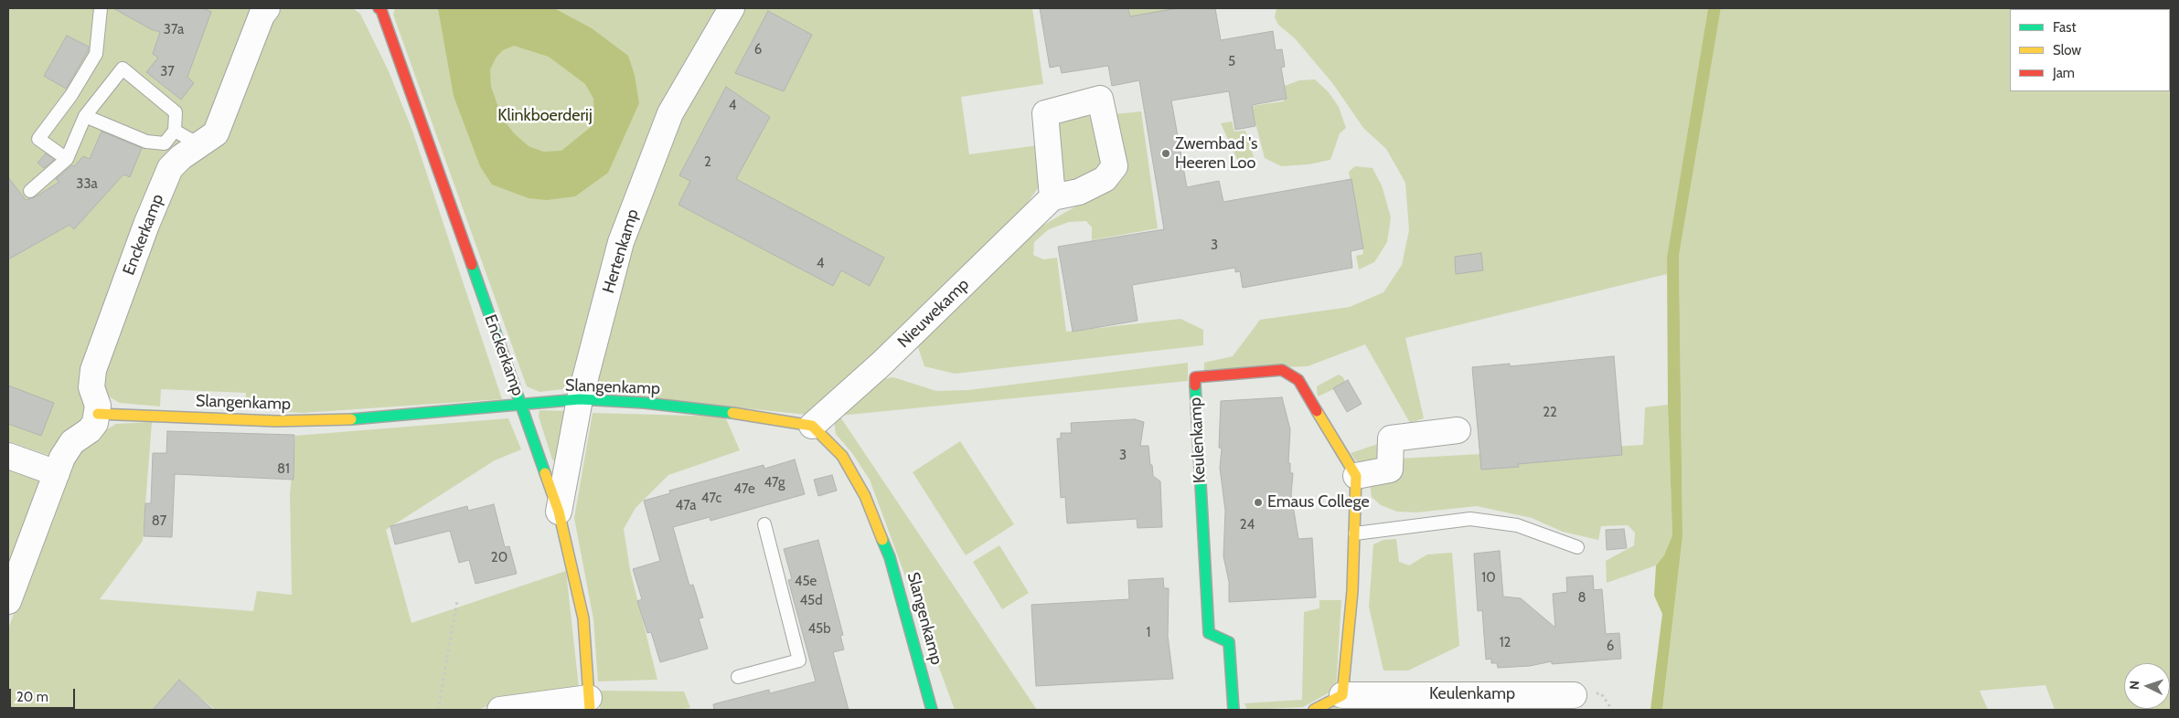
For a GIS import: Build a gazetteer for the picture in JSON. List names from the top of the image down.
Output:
{
  "streets": {
    "street": [
      "Enckerkamp",
      "Hertenkamp",
      "Nieuwekamp",
      "Slangenkamp",
      "Keulenkamp"
    ]
  },
  "crossings": [
    ["Enckerkamp", "Hertenkamp"],
    ["Enckerkamp", "Slangenkamp"],
    ["Hertenkamp", "Slangenkamp"],
    ["Nieuwekamp", "Slangenkamp"]
  ],
  "parks": ["Klinkboerderij"],
  "places": ["Zwembad 's Heeren Loo", "Emaus College"],
  "house_numbers": [
    "37a",
    "6",
    "5",
    "37",
    "4",
    "2",
    "33a",
    "3",
    "4",
    "22",
    "3",
    "81",
    "47g",
    "47e",
    "47c",
    "47a",
    "87",
    "24",
    "20",
    "10",
    "45e",
    "8",
    "45d",
    "45b",
    "1",
    "12",
    "6"
  ],
  "legend": ["Fast", "Slow", "Jam"],
  "scale_bar": "20 m",
  "north": "left"
}
